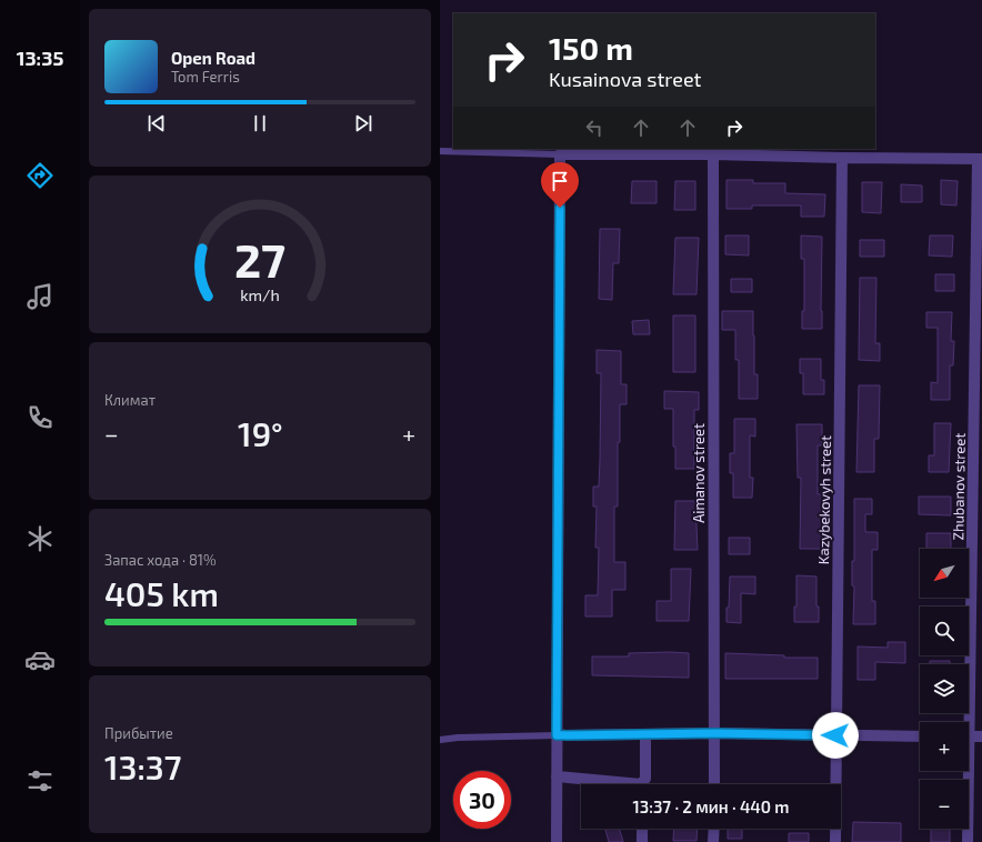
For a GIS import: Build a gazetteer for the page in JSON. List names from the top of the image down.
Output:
{
  "streets": {
    "street": ["Aimanov street", "Zhubanov street", "Kazybekovyh street"]
  },
  "north": "bottom left",
  "page": {
    "tabs": "13:35",
    "turn": ["150 m", "Kusainova street"],
    "song": ["Open Road", "Tom Ferris"],
    "tile": [
      "Климат",
      ["Запас хода · 81%", "405 km"],
      ["Прибытие", "13:37"]
    ],
    "heat": ["−", "19°", "+"],
    "map_buttons": ["+", "−"],
    "limit": "30",
    "trip": "13:37 · 2 мин · 440 m",
    "gauge": ["27", "km/h"]
  }
}
